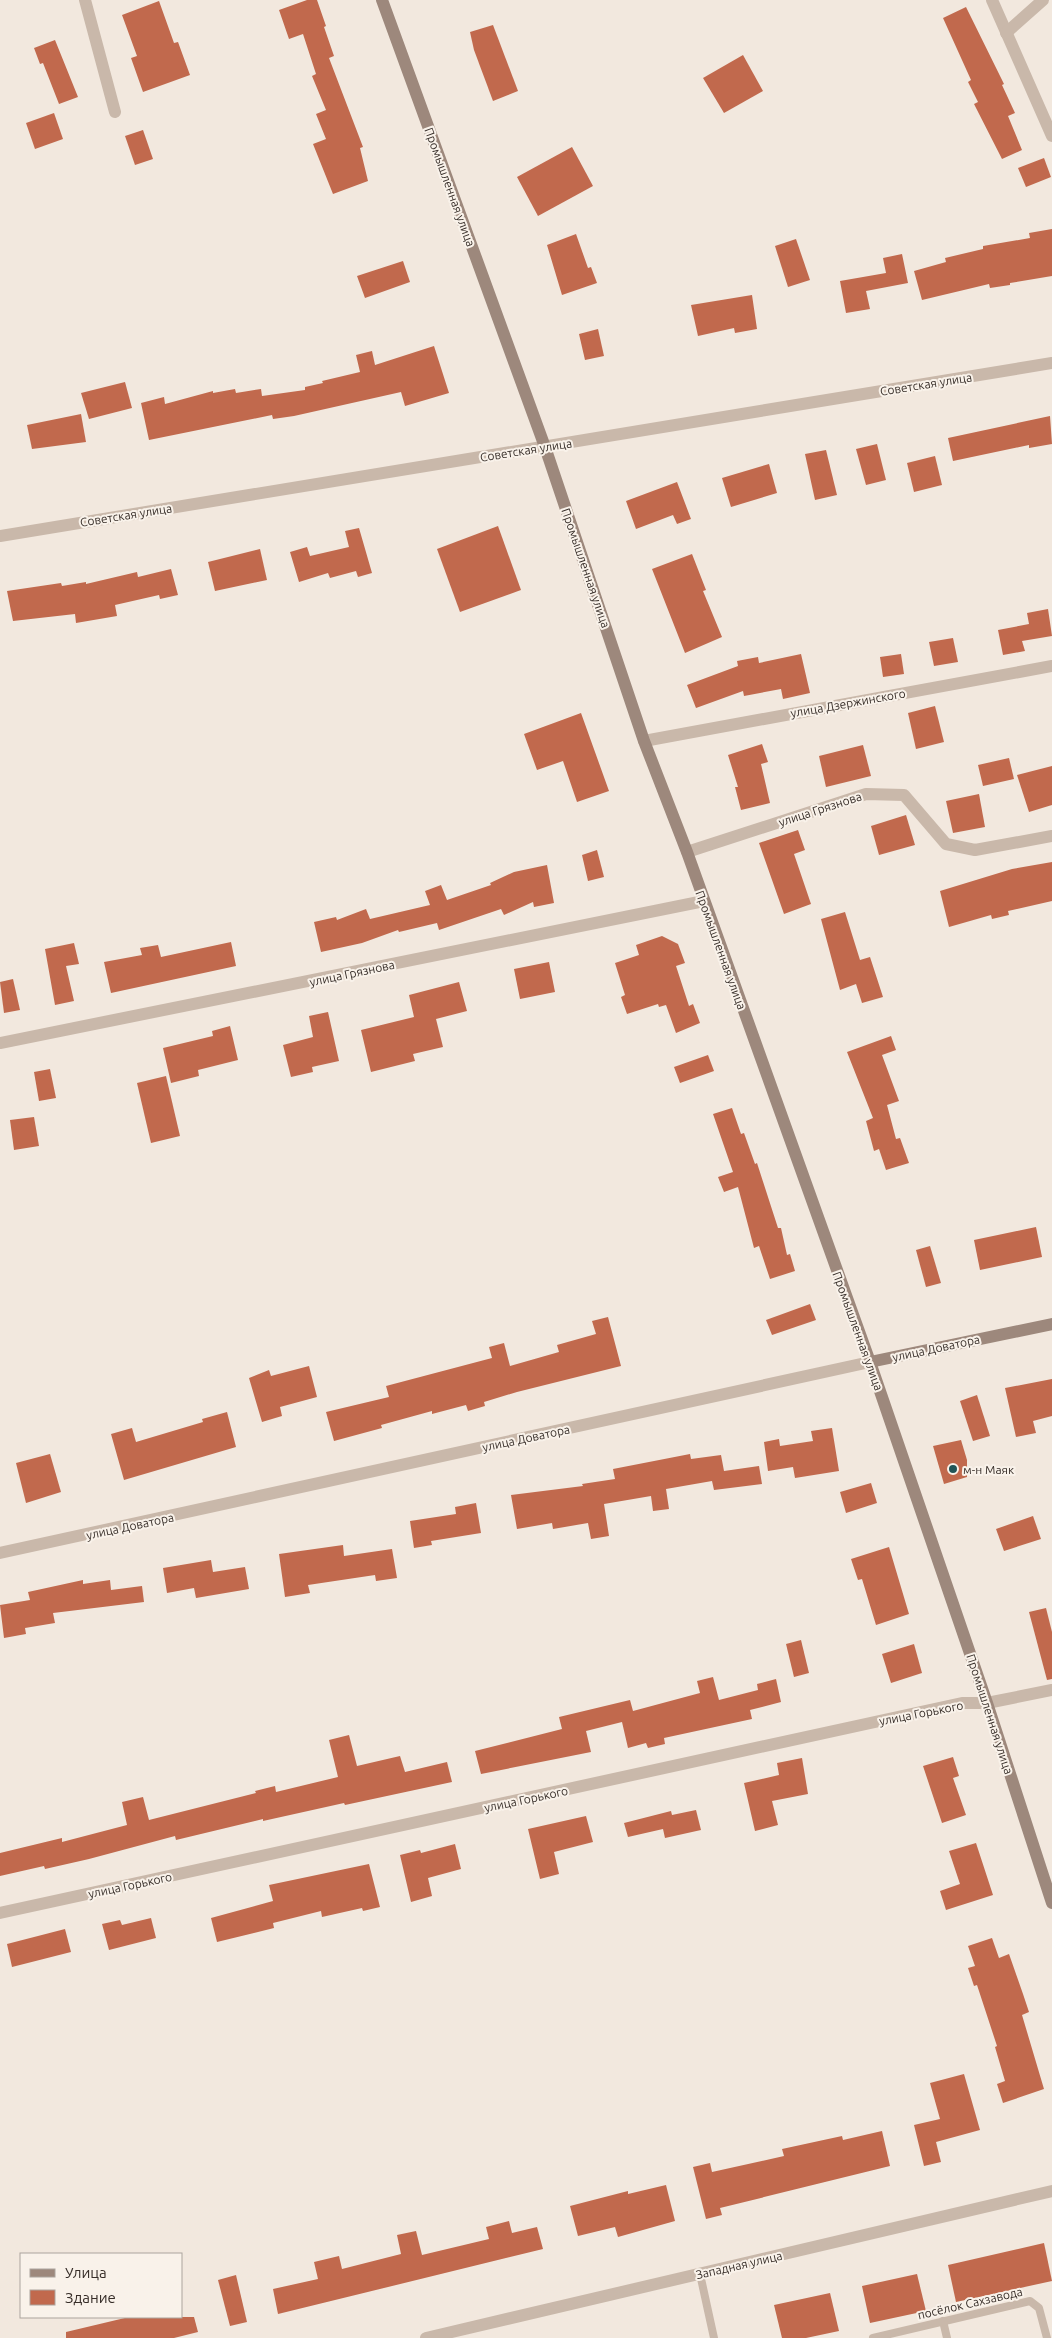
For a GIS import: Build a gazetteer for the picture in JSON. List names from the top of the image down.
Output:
{
  "streets": {
    "main road": ["Промышленная улица", "улица Доватора"],
    "street": [
      "Советская улица",
      "улица Дзержинского",
      "улица Грязнова",
      "улица Горького",
      "Западная улица"
    ],
    "lane": ["посёлок Сахзавода"]
  },
  "crossings": [
    ["Промышленная улица", "Советская улица"],
    ["Промышленная улица", "улица Дзержинского"],
    ["Промышленная улица", "улица Грязнова"],
    ["Промышленная улица", "улица Доватора"],
    ["Промышленная улица", "улица Горького"]
  ],
  "places": ["м-н Маяк"],
  "legend": ["Улица", "Здание"]
}
